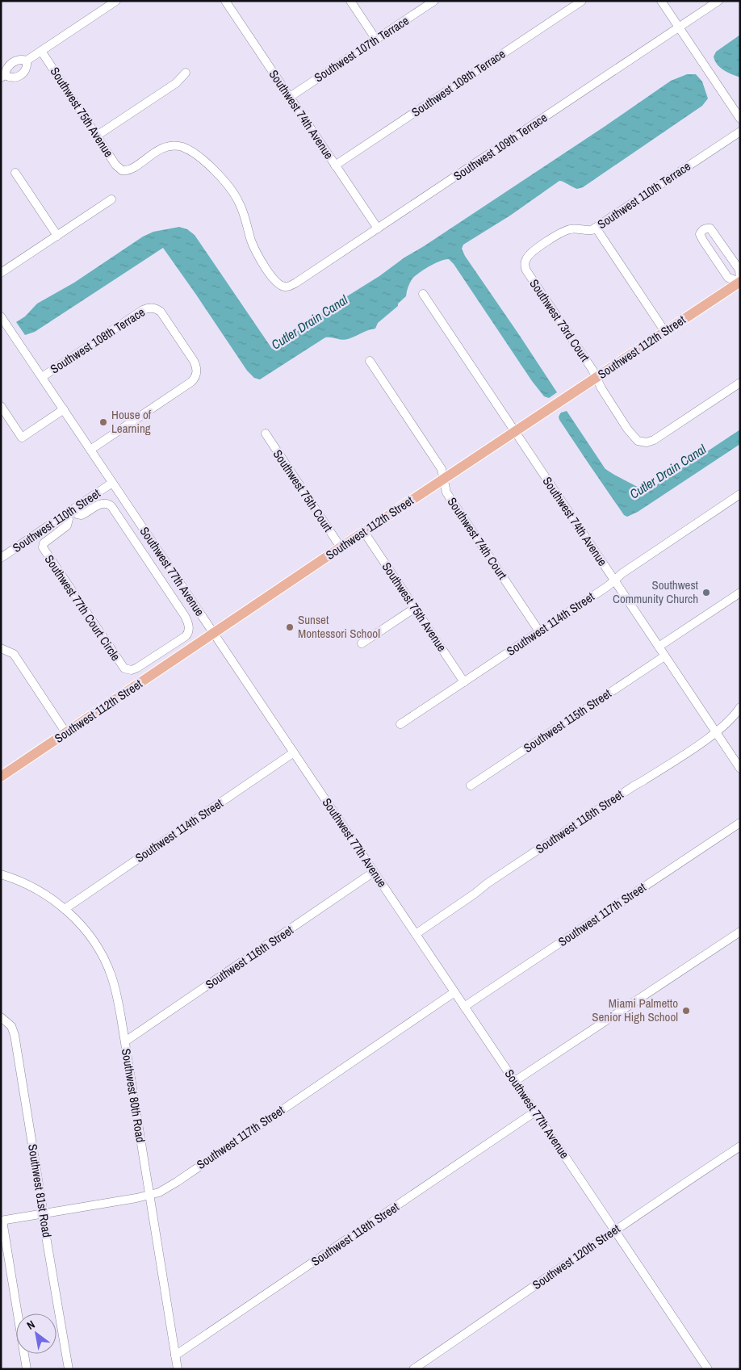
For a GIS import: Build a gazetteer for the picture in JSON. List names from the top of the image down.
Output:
{
  "streets": {
    "main road": ["Southwest 112th Street"],
    "street": [
      "Southwest 107th Terrace",
      "Southwest 108th Terrace",
      "Southwest 75th Avenue",
      "Southwest 74th Avenue",
      "Southwest 109th Terrace",
      "Southwest 110th Terrace",
      "Southwest 73rd Court",
      "Southwest 75th Court",
      "Southwest 110th Street",
      "Southwest 74th Court",
      "Southwest 77th Avenue",
      "Southwest 77th Court Circle",
      "Southwest 114th Street",
      "Southwest 115th Street",
      "Southwest 116th Street",
      "Southwest 117th Street",
      "Southwest 80th Road",
      "Southwest 81st Road",
      "Southwest 118th Street",
      "Southwest 120th Street"
    ]
  },
  "crossings": [
    ["Southwest 107th Terrace", "Southwest 74th Avenue"],
    ["Southwest 108th Terrace", "Southwest 74th Avenue"],
    ["Southwest 108th Terrace", "Southwest 77th Avenue"],
    ["Southwest 75th Avenue", "Southwest 109th Terrace"],
    ["Southwest 75th Avenue", "Southwest 112th Street"],
    ["Southwest 75th Avenue", "Southwest 114th Street"],
    ["Southwest 74th Avenue", "Southwest 109th Terrace"],
    ["Southwest 74th Avenue", "Southwest 112th Street"],
    ["Southwest 74th Avenue", "Southwest 114th Street"],
    ["Southwest 74th Avenue", "Southwest 115th Street"],
    ["Southwest 74th Avenue", "Southwest 116th Street"],
    ["Southwest 110th Terrace", "Southwest 73rd Court"],
    ["Southwest 73rd Court", "Southwest 112th Street"],
    ["Southwest 112th Street", "Southwest 75th Court"],
    ["Southwest 112th Street", "Southwest 74th Court"],
    ["Southwest 112th Street", "Southwest 77th Avenue"],
    ["Southwest 110th Street", "Southwest 77th Avenue"],
    ["Southwest 110th Street", "Southwest 77th Court Circle"],
    ["Southwest 74th Court", "Southwest 114th Street"],
    ["Southwest 77th Avenue", "Southwest 114th Street"],
    ["Southwest 77th Avenue", "Southwest 116th Street"],
    ["Southwest 77th Avenue", "Southwest 117th Street"],
    ["Southwest 77th Avenue", "Southwest 118th Street"],
    ["Southwest 77th Avenue", "Southwest 120th Street"],
    ["Southwest 114th Street", "Southwest 80th Road"],
    ["Southwest 116th Street", "Southwest 80th Road"],
    ["Southwest 117th Street", "Southwest 80th Road"],
    ["Southwest 117th Street", "Southwest 81st Road"],
    ["Southwest 80th Road", "Southwest 118th Street"]
  ],
  "water": ["Cutler Drain Canal"],
  "places": [
    "House of Learning",
    "Southwest Community Church",
    "Sunset Montessori School",
    "Miami Palmetto Senior High School"
  ],
  "north": "top left"
}
